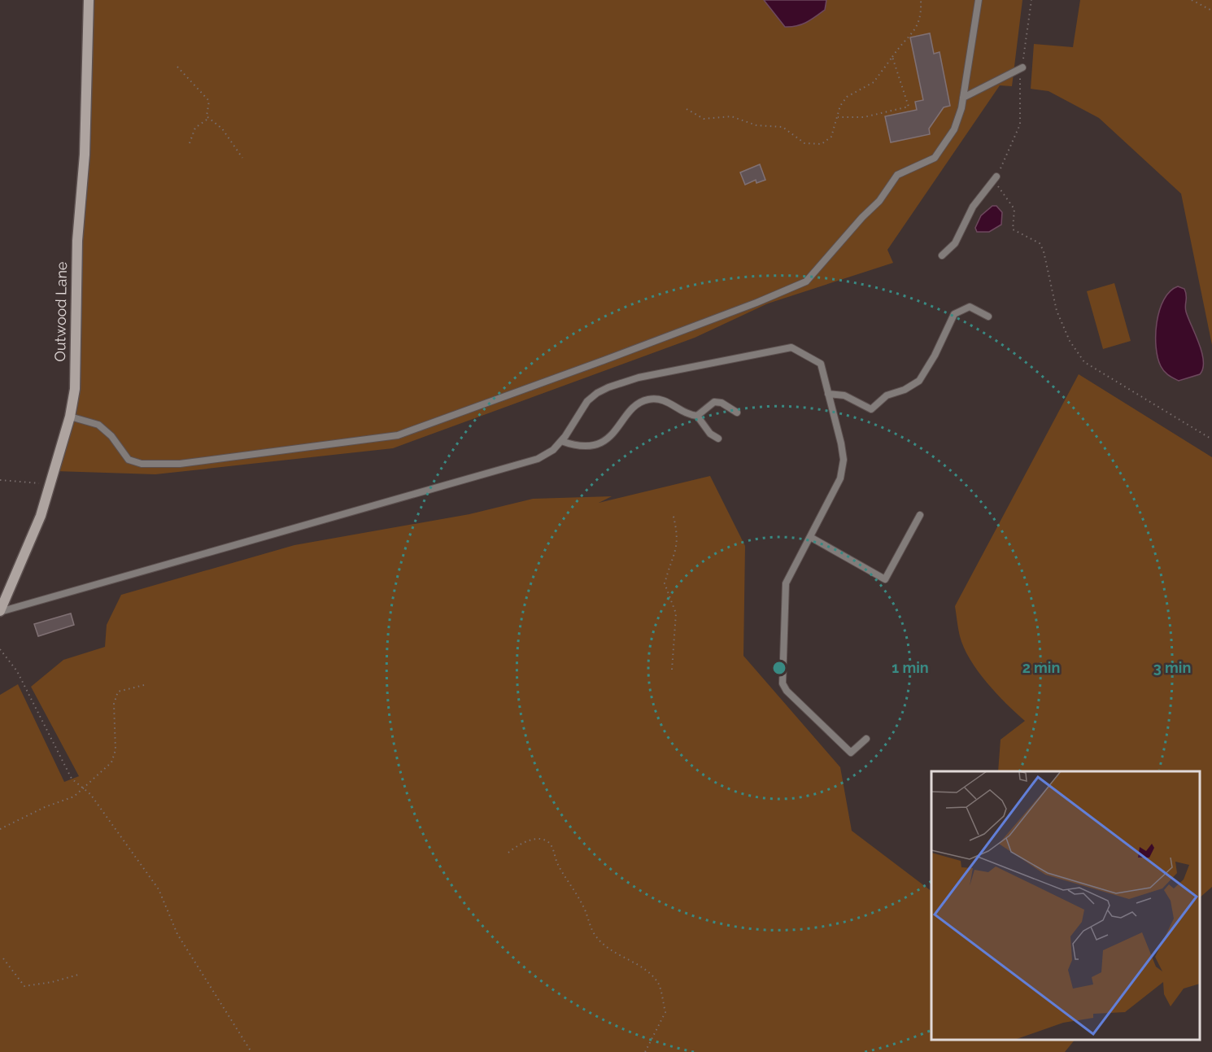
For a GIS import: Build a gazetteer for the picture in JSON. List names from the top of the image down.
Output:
{
  "streets": {
    "main road": ["Outwood Lane"]
  },
  "rings": ["1 min", "2 min", "3 min"]
}
